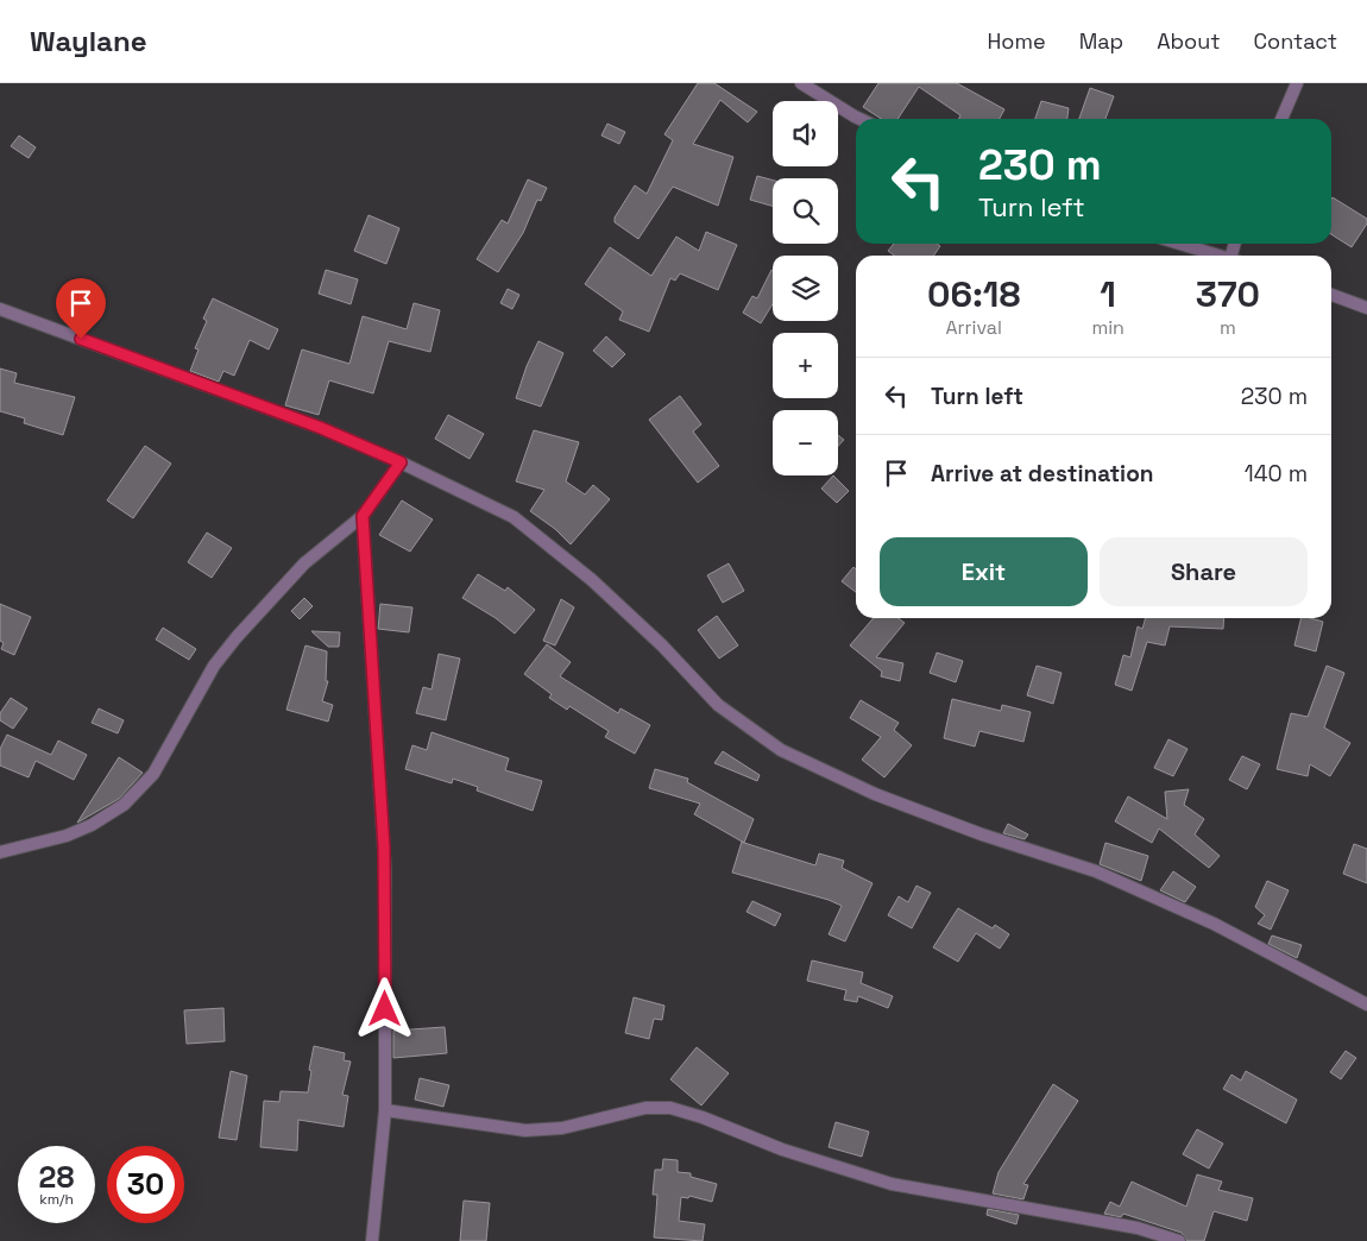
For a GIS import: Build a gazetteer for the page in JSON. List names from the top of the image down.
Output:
{
  "page": {
    "header": "Waylane",
    "nav": [
      "Home",
      "Map",
      "About",
      "Contact"
    ],
    "map_buttons": ["+", "−"],
    "turn": ["230 m", "Turn left"],
    "eta": [
      "06:18",
      "Arrival",
      "1",
      "min",
      "370",
      "m"
    ],
    "list": [
      {
        "name": "Turn left",
        "value": "230 m"
      },
      {
        "name": "Arrive at destination",
        "value": "140 m"
      }
    ],
    "buttons": ["Exit", "Share"],
    "speed": "28 km/h",
    "limit": "30"
  }
}
